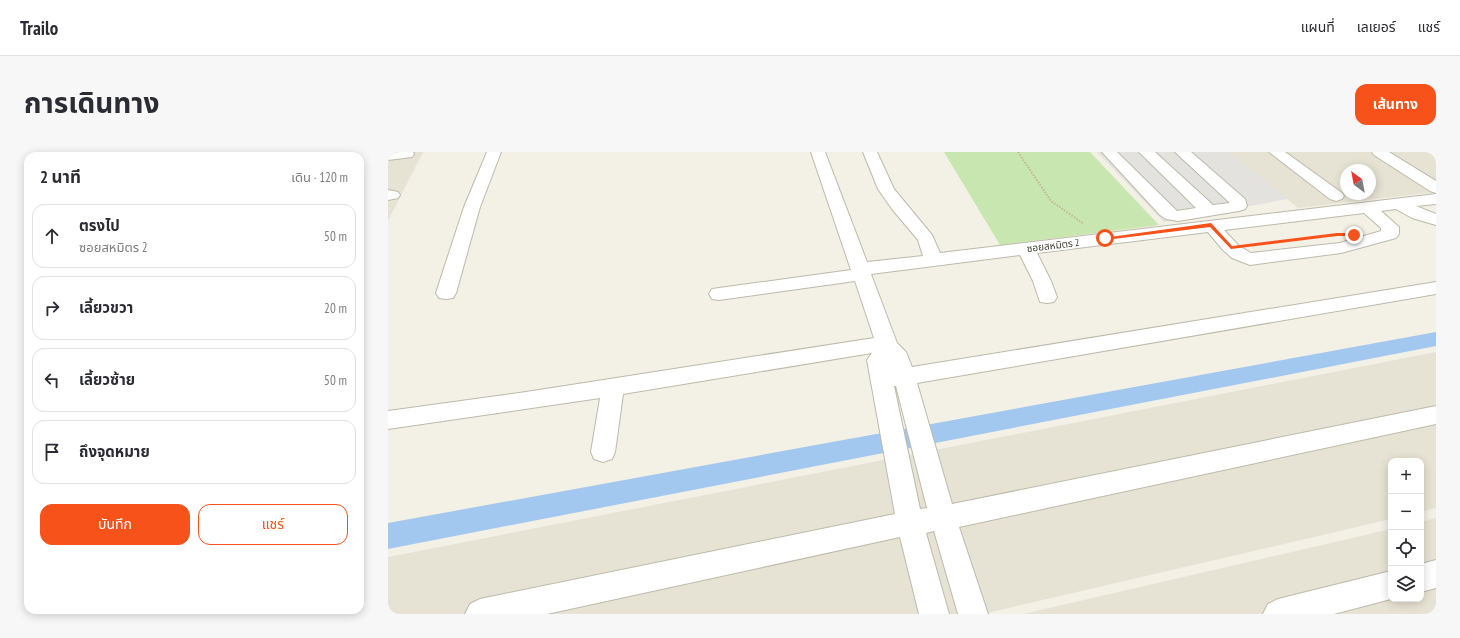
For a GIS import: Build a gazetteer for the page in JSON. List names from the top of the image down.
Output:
{
  "streets": {
    "street": ["ซอยสหมิตร 2"]
  },
  "north": "top left",
  "page": {
    "header": "Trailo",
    "nav": ["แผนที่", "เลเยอร์", "แชร์"],
    "title": "การเดินทาง",
    "buttons": [
      "เส้นทาง",
      ["บันทึก", "แชร์"]
    ],
    "heading": ["2 นาที", "เดิน · 120 m"],
    "list": [
      ["ตรงไป", "ซอยสหมิตร 2", "50 m"],
      ["เลี้ยวขวา", "20 m"],
      ["เลี้ยวซ้าย", "50 m"],
      "ถึงจุดหมาย"
    ],
    "map_buttons": ["+", "−"]
  }
}
